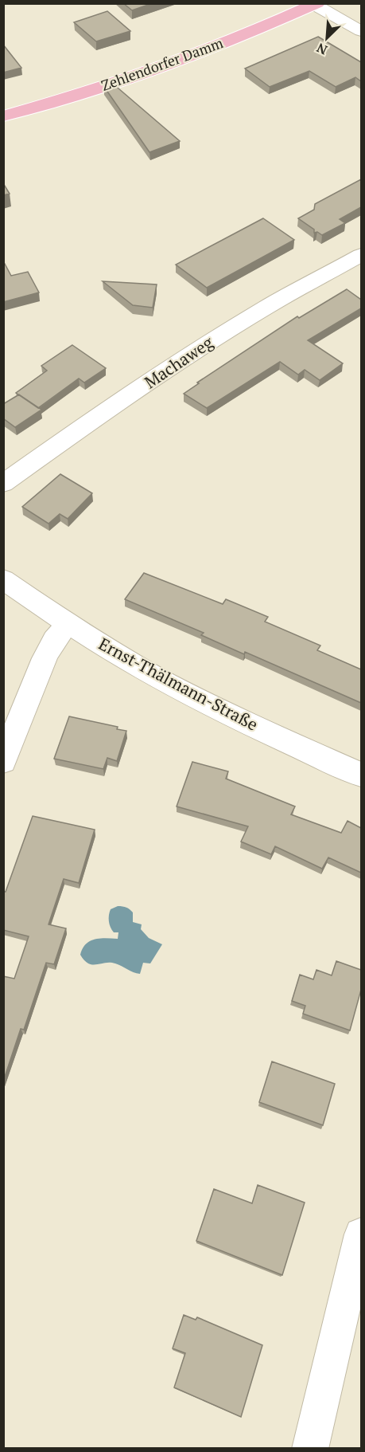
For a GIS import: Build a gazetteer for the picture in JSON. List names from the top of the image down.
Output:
{
  "streets": {
    "main road": ["Zehlendorfer Damm"],
    "street": ["Machaweg", "Ernst-Thälmann-Straße"]
  },
  "north": "bottom left"
}
